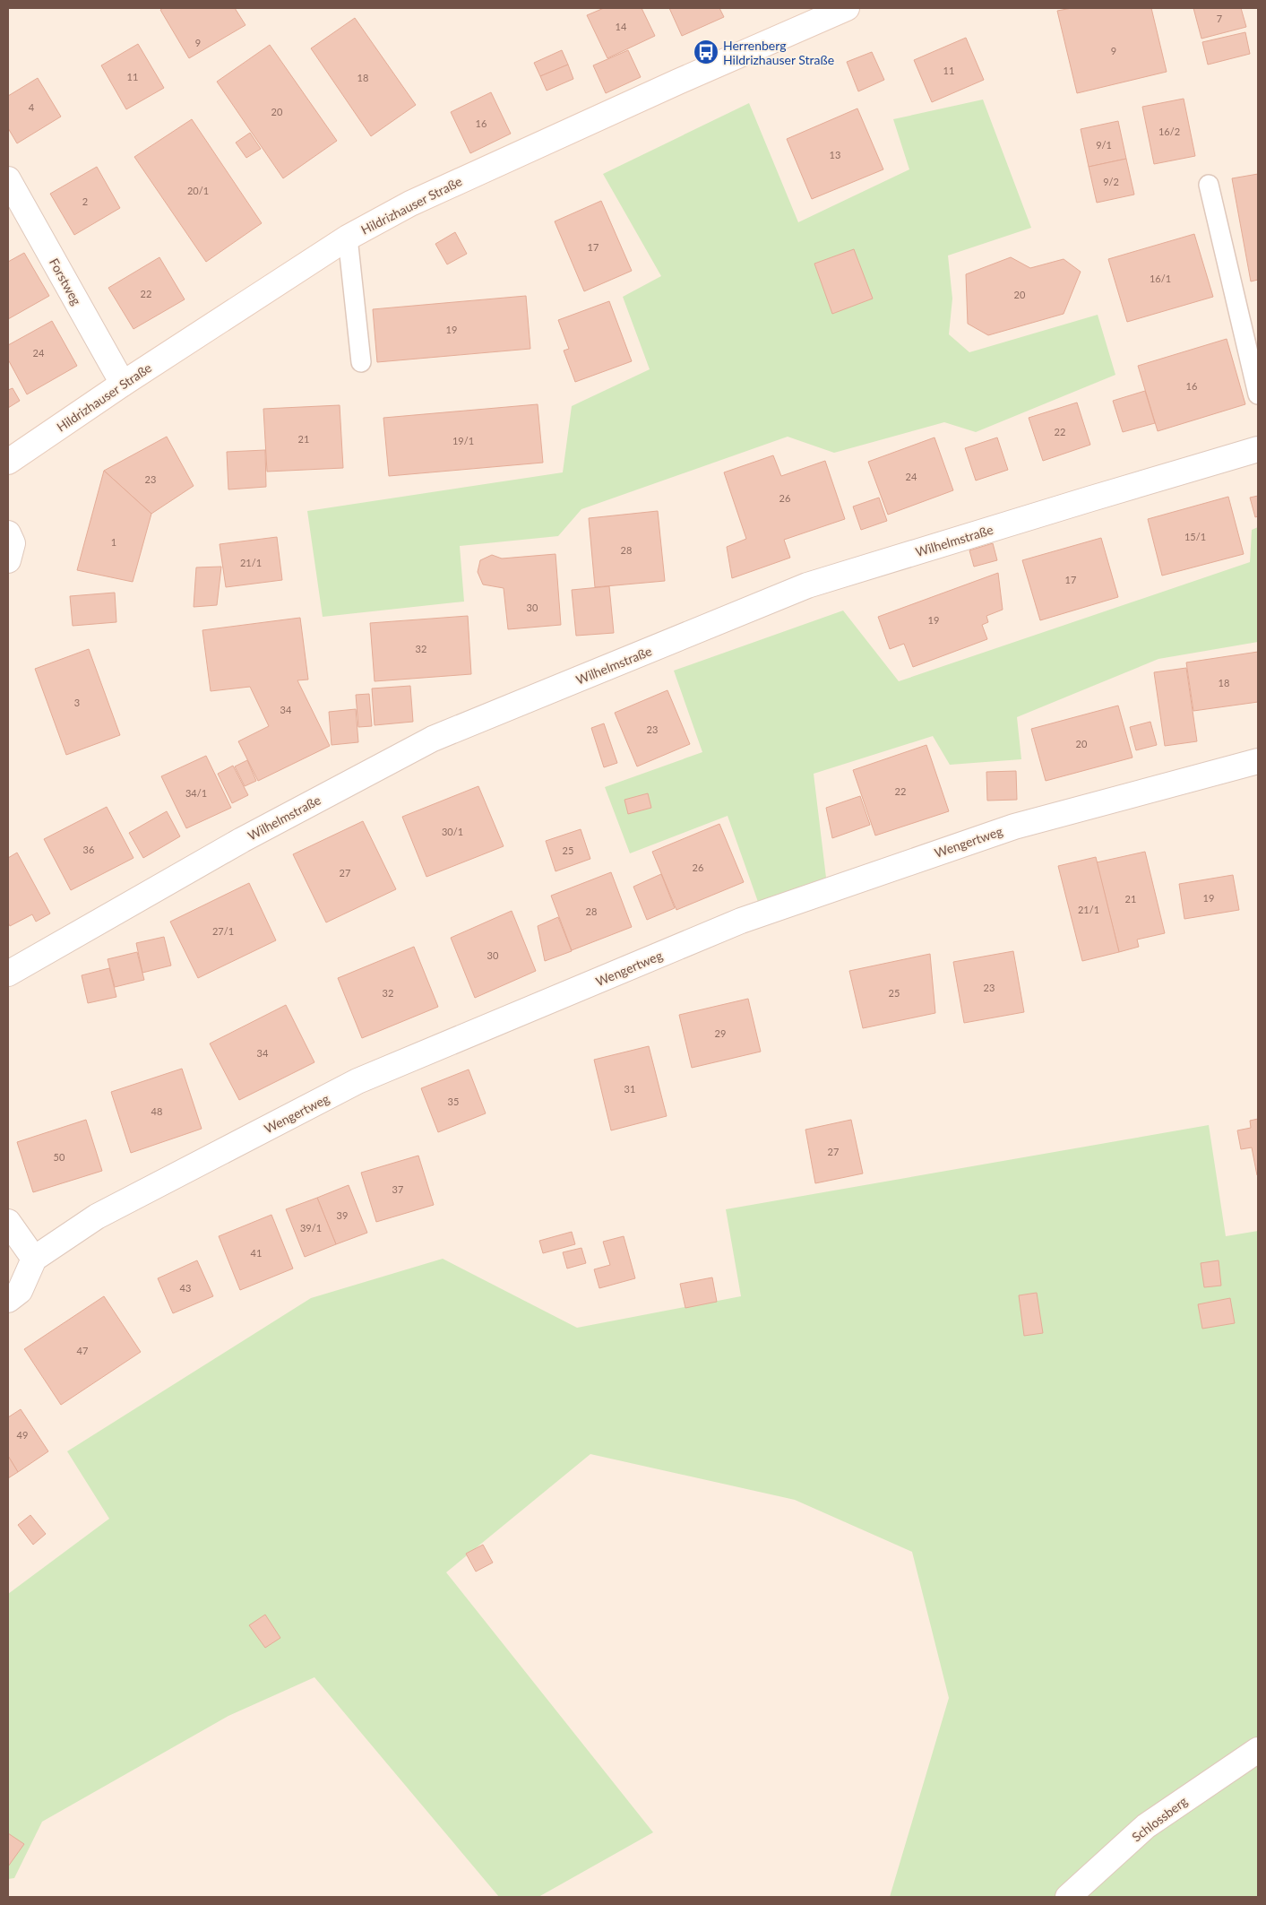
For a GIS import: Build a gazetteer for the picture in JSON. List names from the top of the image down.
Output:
{
  "streets": {
    "street": [
      "Hildrizhauser Straße",
      "Forstweg",
      "Wilhelmstraße",
      "Wengertweg",
      "Schlossberg"
    ]
  },
  "crossings": [
    ["Hildrizhauser Straße", "Forstweg"]
  ],
  "places": {
    "bus stop": ["Herrenberg Hildrizhauser Straße"]
  },
  "house_numbers": [
    "7",
    "14",
    "9",
    "9",
    "11",
    "11",
    "18",
    "4",
    "20",
    "16",
    "16/2",
    "9/1",
    "13",
    "9/2",
    "20/1",
    "2",
    "17",
    "16/1",
    "22",
    "20",
    "19",
    "24",
    "16",
    "22",
    "21",
    "19/1",
    "24",
    "23",
    "26",
    "15/1",
    "1",
    "28",
    "21/1",
    "17",
    "30",
    "19",
    "32",
    "18",
    "3",
    "34",
    "23",
    "20",
    "22",
    "34/1",
    "30/1",
    "36",
    "25",
    "26",
    "27",
    "19",
    "21",
    "21/1",
    "28",
    "27/1",
    "30",
    "23",
    "32",
    "25",
    "29",
    "34",
    "31",
    "35",
    "48",
    "27",
    "50",
    "37",
    "39",
    "39/1",
    "41",
    "43",
    "47",
    "49"
  ]
}
